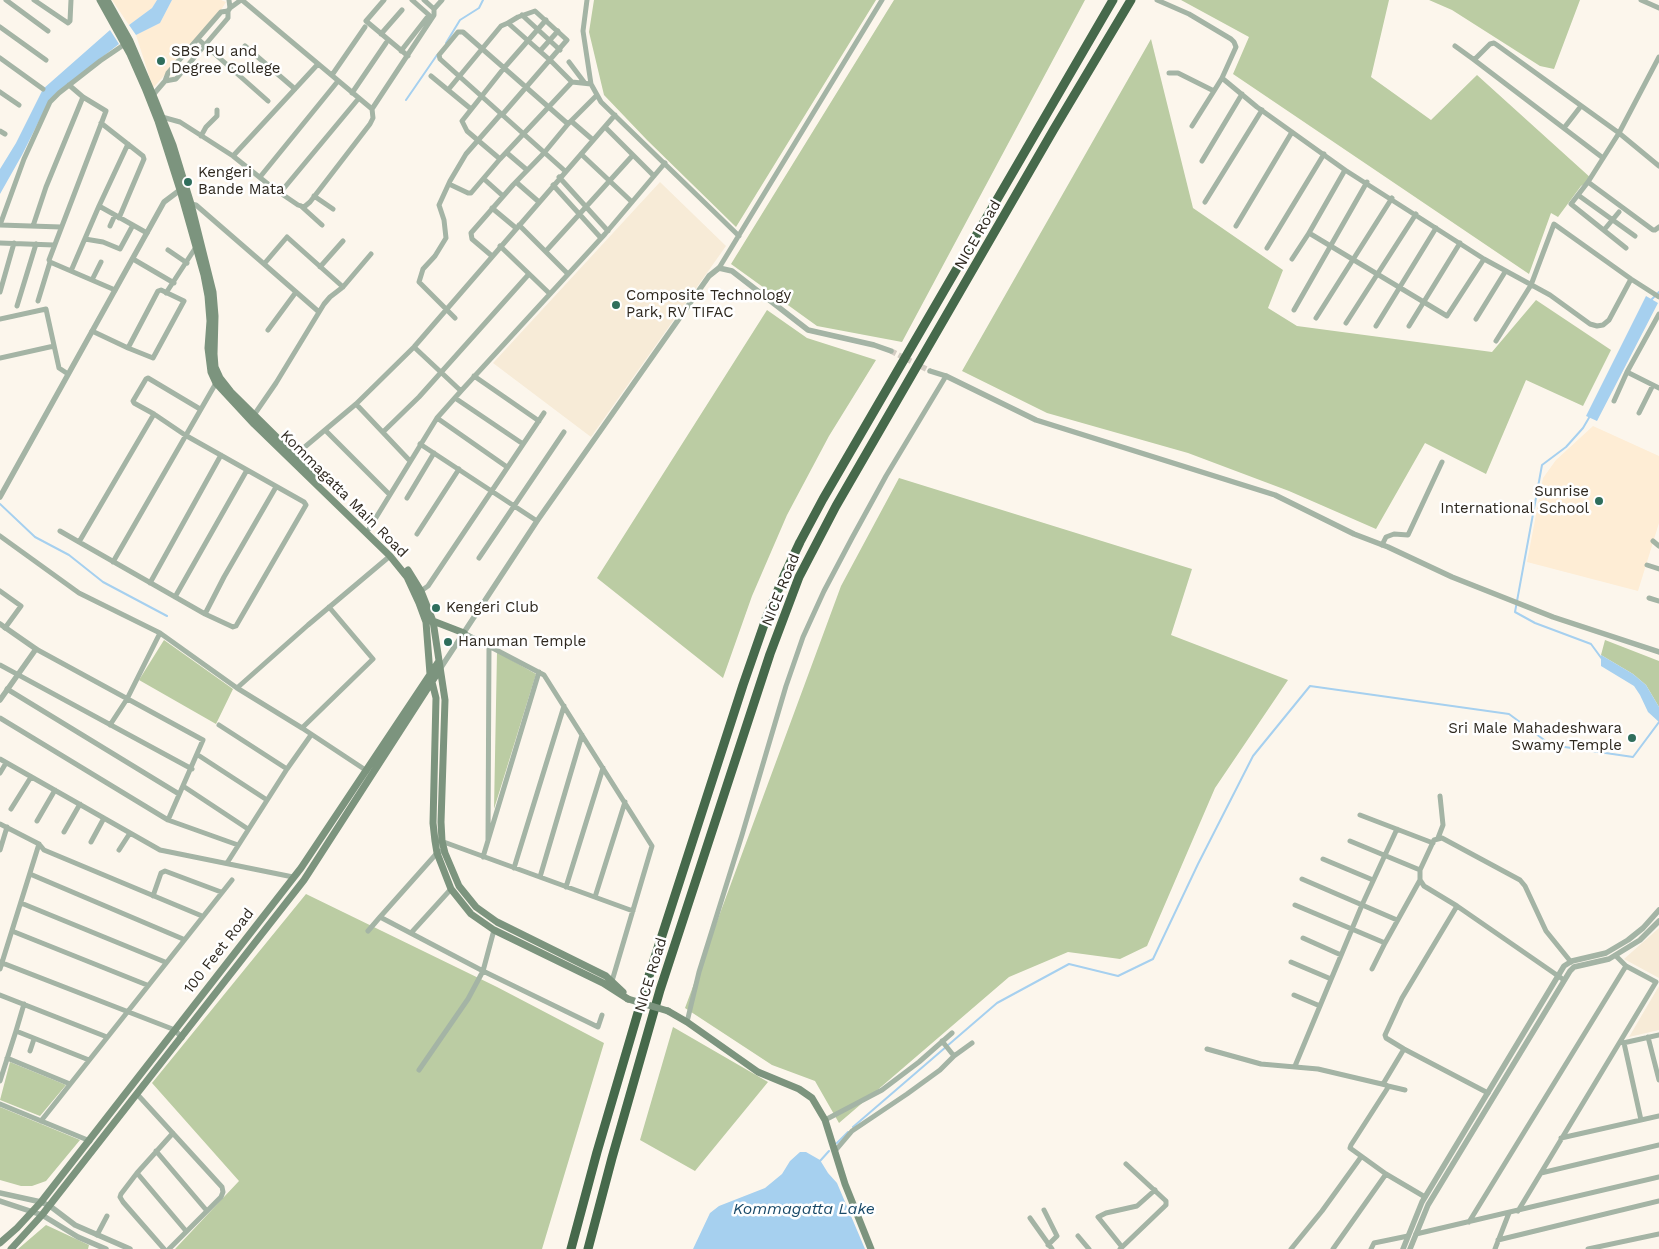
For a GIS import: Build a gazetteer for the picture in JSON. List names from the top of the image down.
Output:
{
  "streets": {
    "highway": ["NICE Road"],
    "main road": ["Kommagatta Main Road", "100 Feet Road"]
  },
  "crossings": [
    ["Kommagatta Main Road", "100 Feet Road"]
  ],
  "water": ["Kommagatta Lake"],
  "places": [
    "SBS PU and Degree College",
    "Kengeri Bande Mata",
    "Composite Technology Park, RV TIFAC",
    "Sunrise International School",
    "Kengeri Club",
    "Hanuman Temple",
    "Sri Male Mahadeshwara Swamy Temple"
  ]
}
